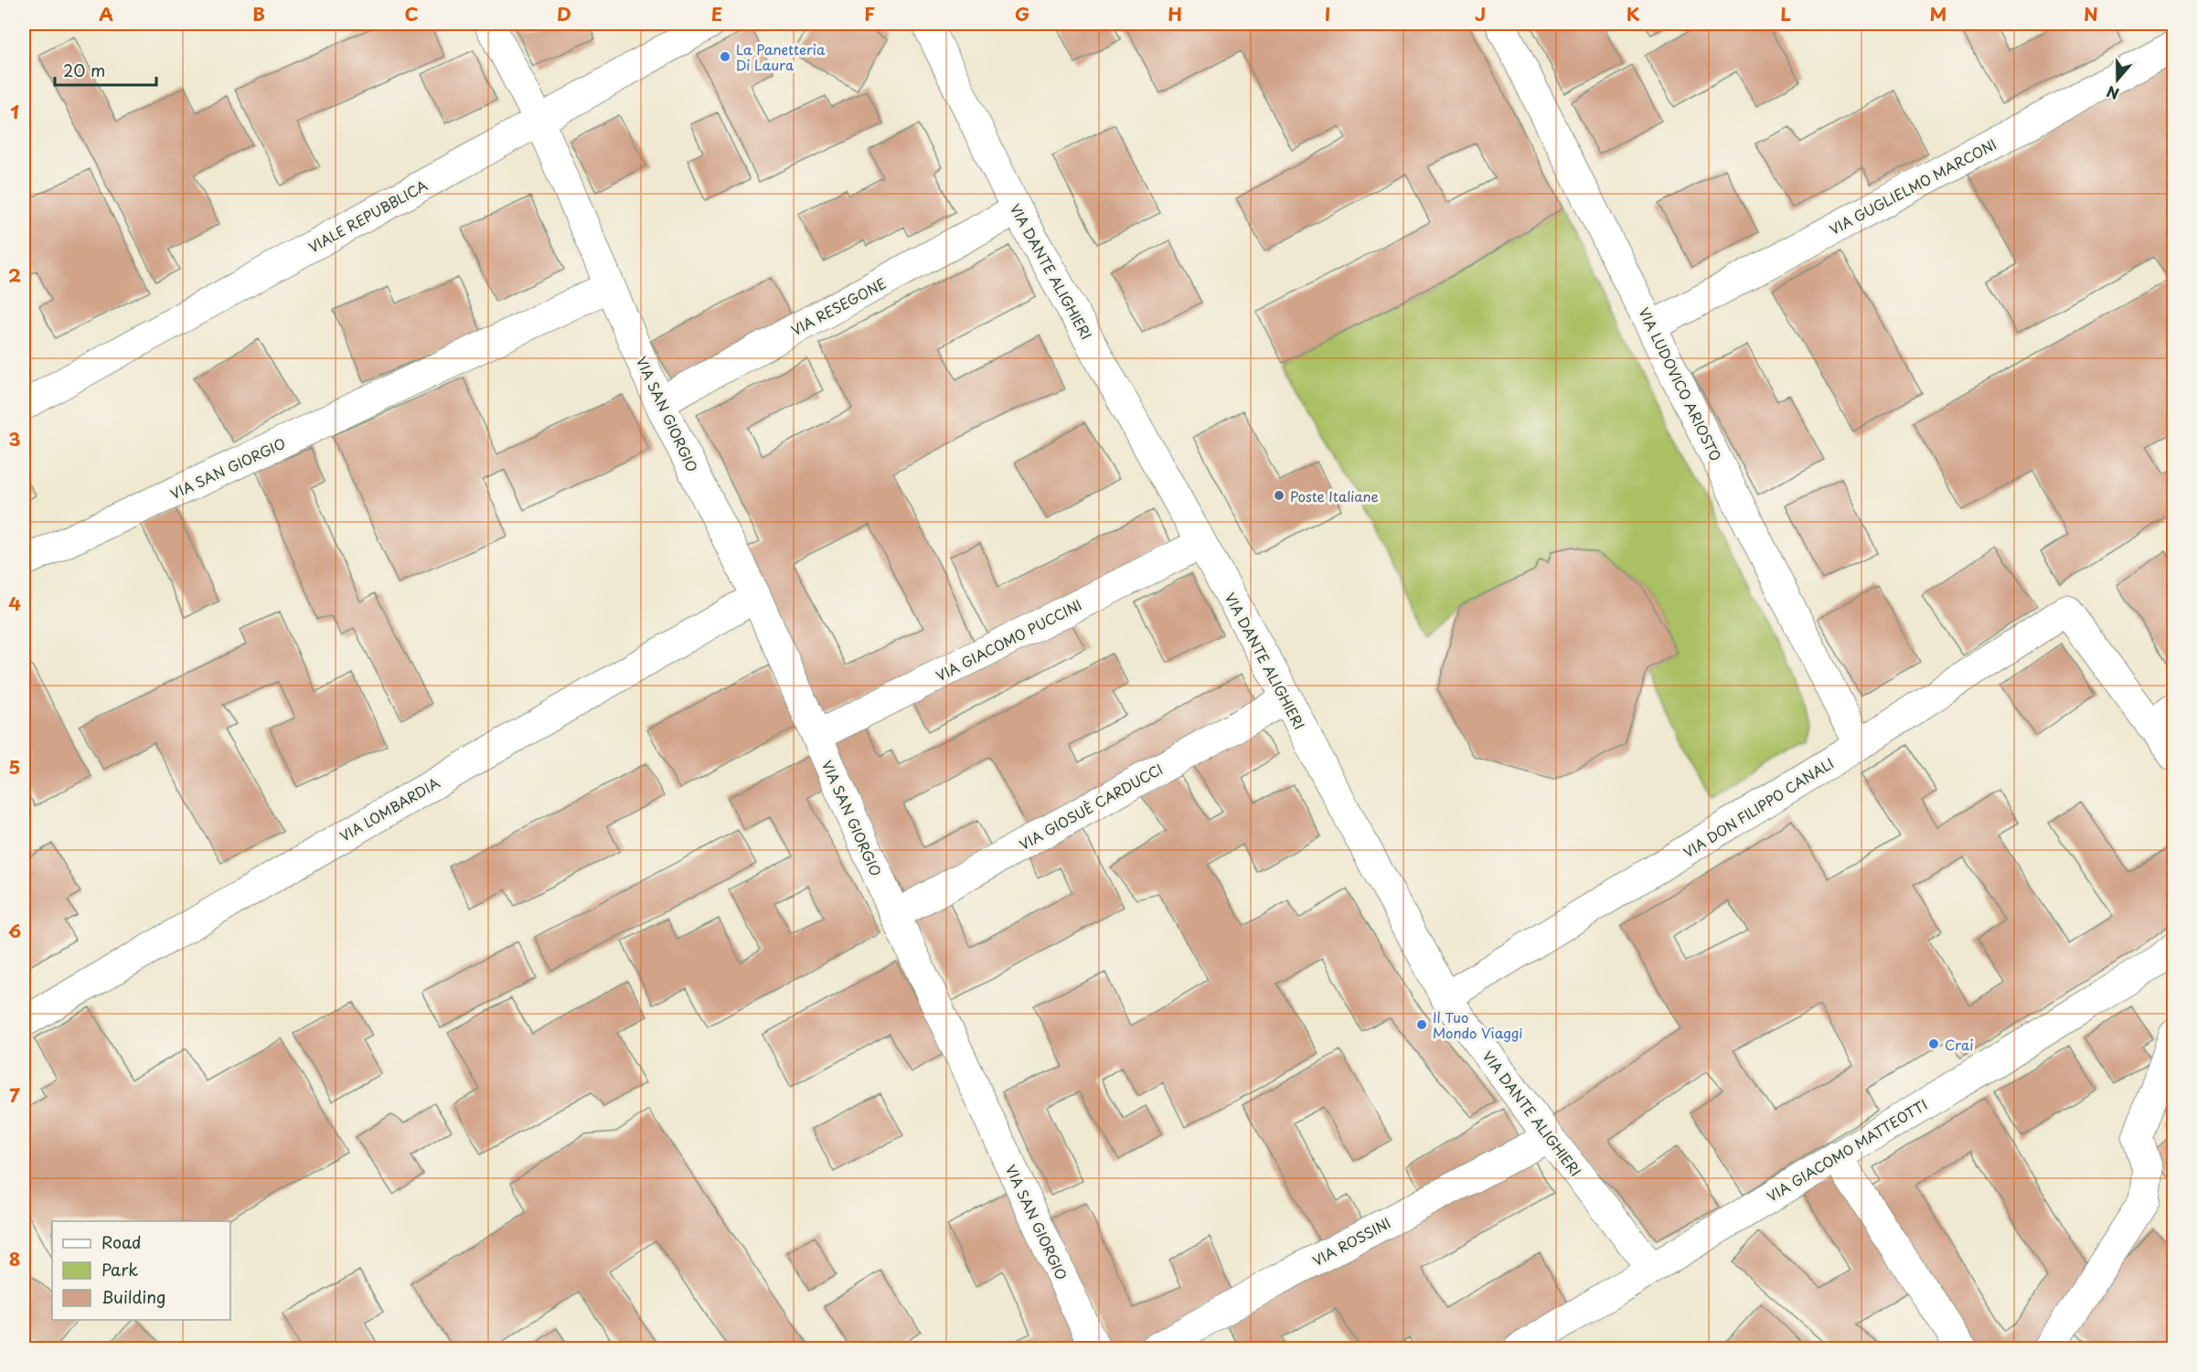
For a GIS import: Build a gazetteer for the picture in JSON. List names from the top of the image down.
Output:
{
  "streets": {
    "street": [
      "VIA GUGLIELMO MARCONI",
      "VIALE REPUBBLICA",
      "VIA DANTE ALIGHIERI",
      "VIA RESEGONE",
      "VIA LUDOVICO ARIOSTO",
      "VIA SAN GIORGIO",
      "VIA GIACOMO PUCCINI",
      "VIA GIOSUÈ CARDUCCI",
      "VIA DON FILIPPO CANALI",
      "VIA LOMBARDIA",
      "VIA GIACOMO MATTEOTTI",
      "VIA ROSSINI"
    ]
  },
  "crossings": [
    ["VIA GUGLIELMO MARCONI", "VIA LUDOVICO ARIOSTO"],
    ["VIALE REPUBBLICA", "VIA SAN GIORGIO"],
    ["VIA DANTE ALIGHIERI", "VIA RESEGONE"],
    ["VIA DANTE ALIGHIERI", "VIA GIACOMO PUCCINI"],
    ["VIA DANTE ALIGHIERI", "VIA GIOSUÈ CARDUCCI"],
    ["VIA DANTE ALIGHIERI", "VIA DON FILIPPO CANALI"],
    ["VIA DANTE ALIGHIERI", "VIA GIACOMO MATTEOTTI"],
    ["VIA DANTE ALIGHIERI", "VIA ROSSINI"],
    ["VIA RESEGONE", "VIA SAN GIORGIO"],
    ["VIA LUDOVICO ARIOSTO", "VIA DON FILIPPO CANALI"],
    ["VIA SAN GIORGIO", "VIA GIACOMO PUCCINI"],
    ["VIA SAN GIORGIO", "VIA GIOSUÈ CARDUCCI"],
    ["VIA SAN GIORGIO", "VIA LOMBARDIA"]
  ],
  "places": [
    "La Panetteria Di Laura",
    "Poste Italiane",
    "Il Tuo Mondo Viaggi",
    "Crai"
  ],
  "legend": ["Road", "Park", "Building"],
  "scale_bar": "20 m",
  "north": "bottom",
  "grid": {
    "columns": [
      "A",
      "B",
      "C",
      "D",
      "E",
      "F",
      "G",
      "H",
      "I",
      "J",
      "K",
      "L",
      "M",
      "N"
    ],
    "rows": [
      "1",
      "2",
      "3",
      "4",
      "5",
      "6",
      "7",
      "8"
    ]
  }
}
